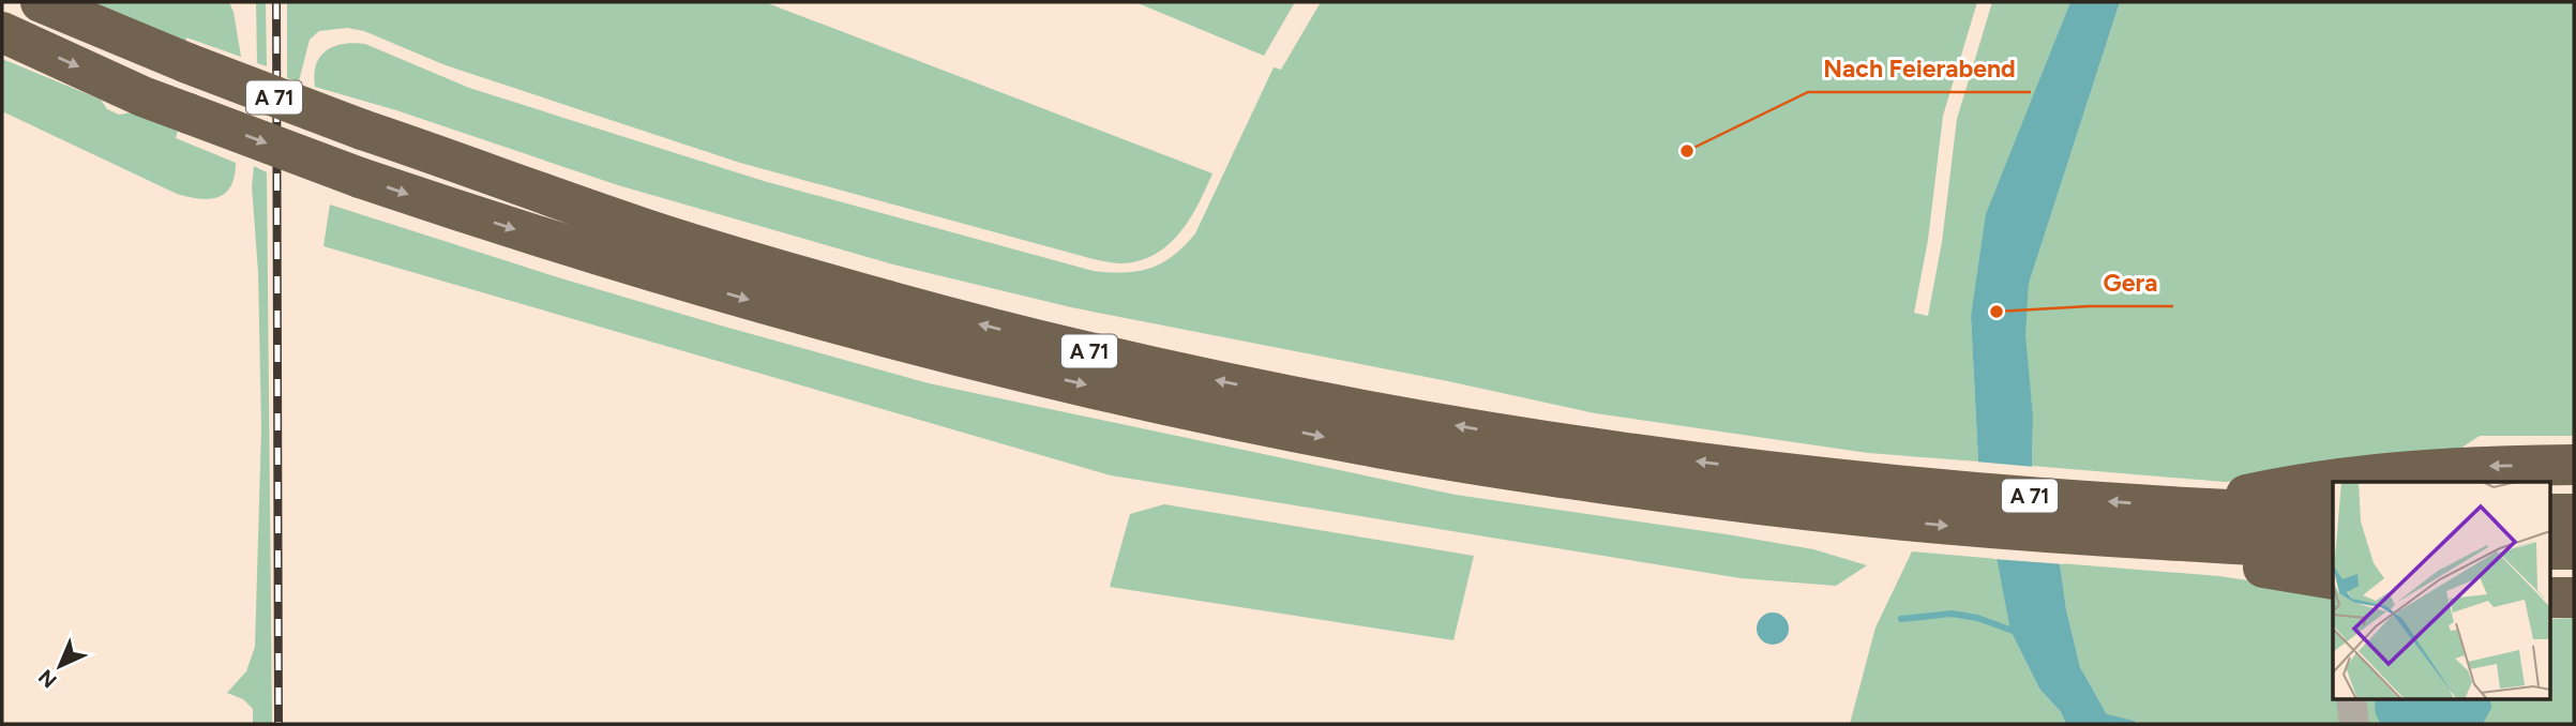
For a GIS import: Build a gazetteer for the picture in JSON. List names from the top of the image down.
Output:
{
  "streets": {
    "highway": ["A 71"]
  },
  "places": ["Nach Feierabend", "Gera"],
  "north": "bottom left"
}
